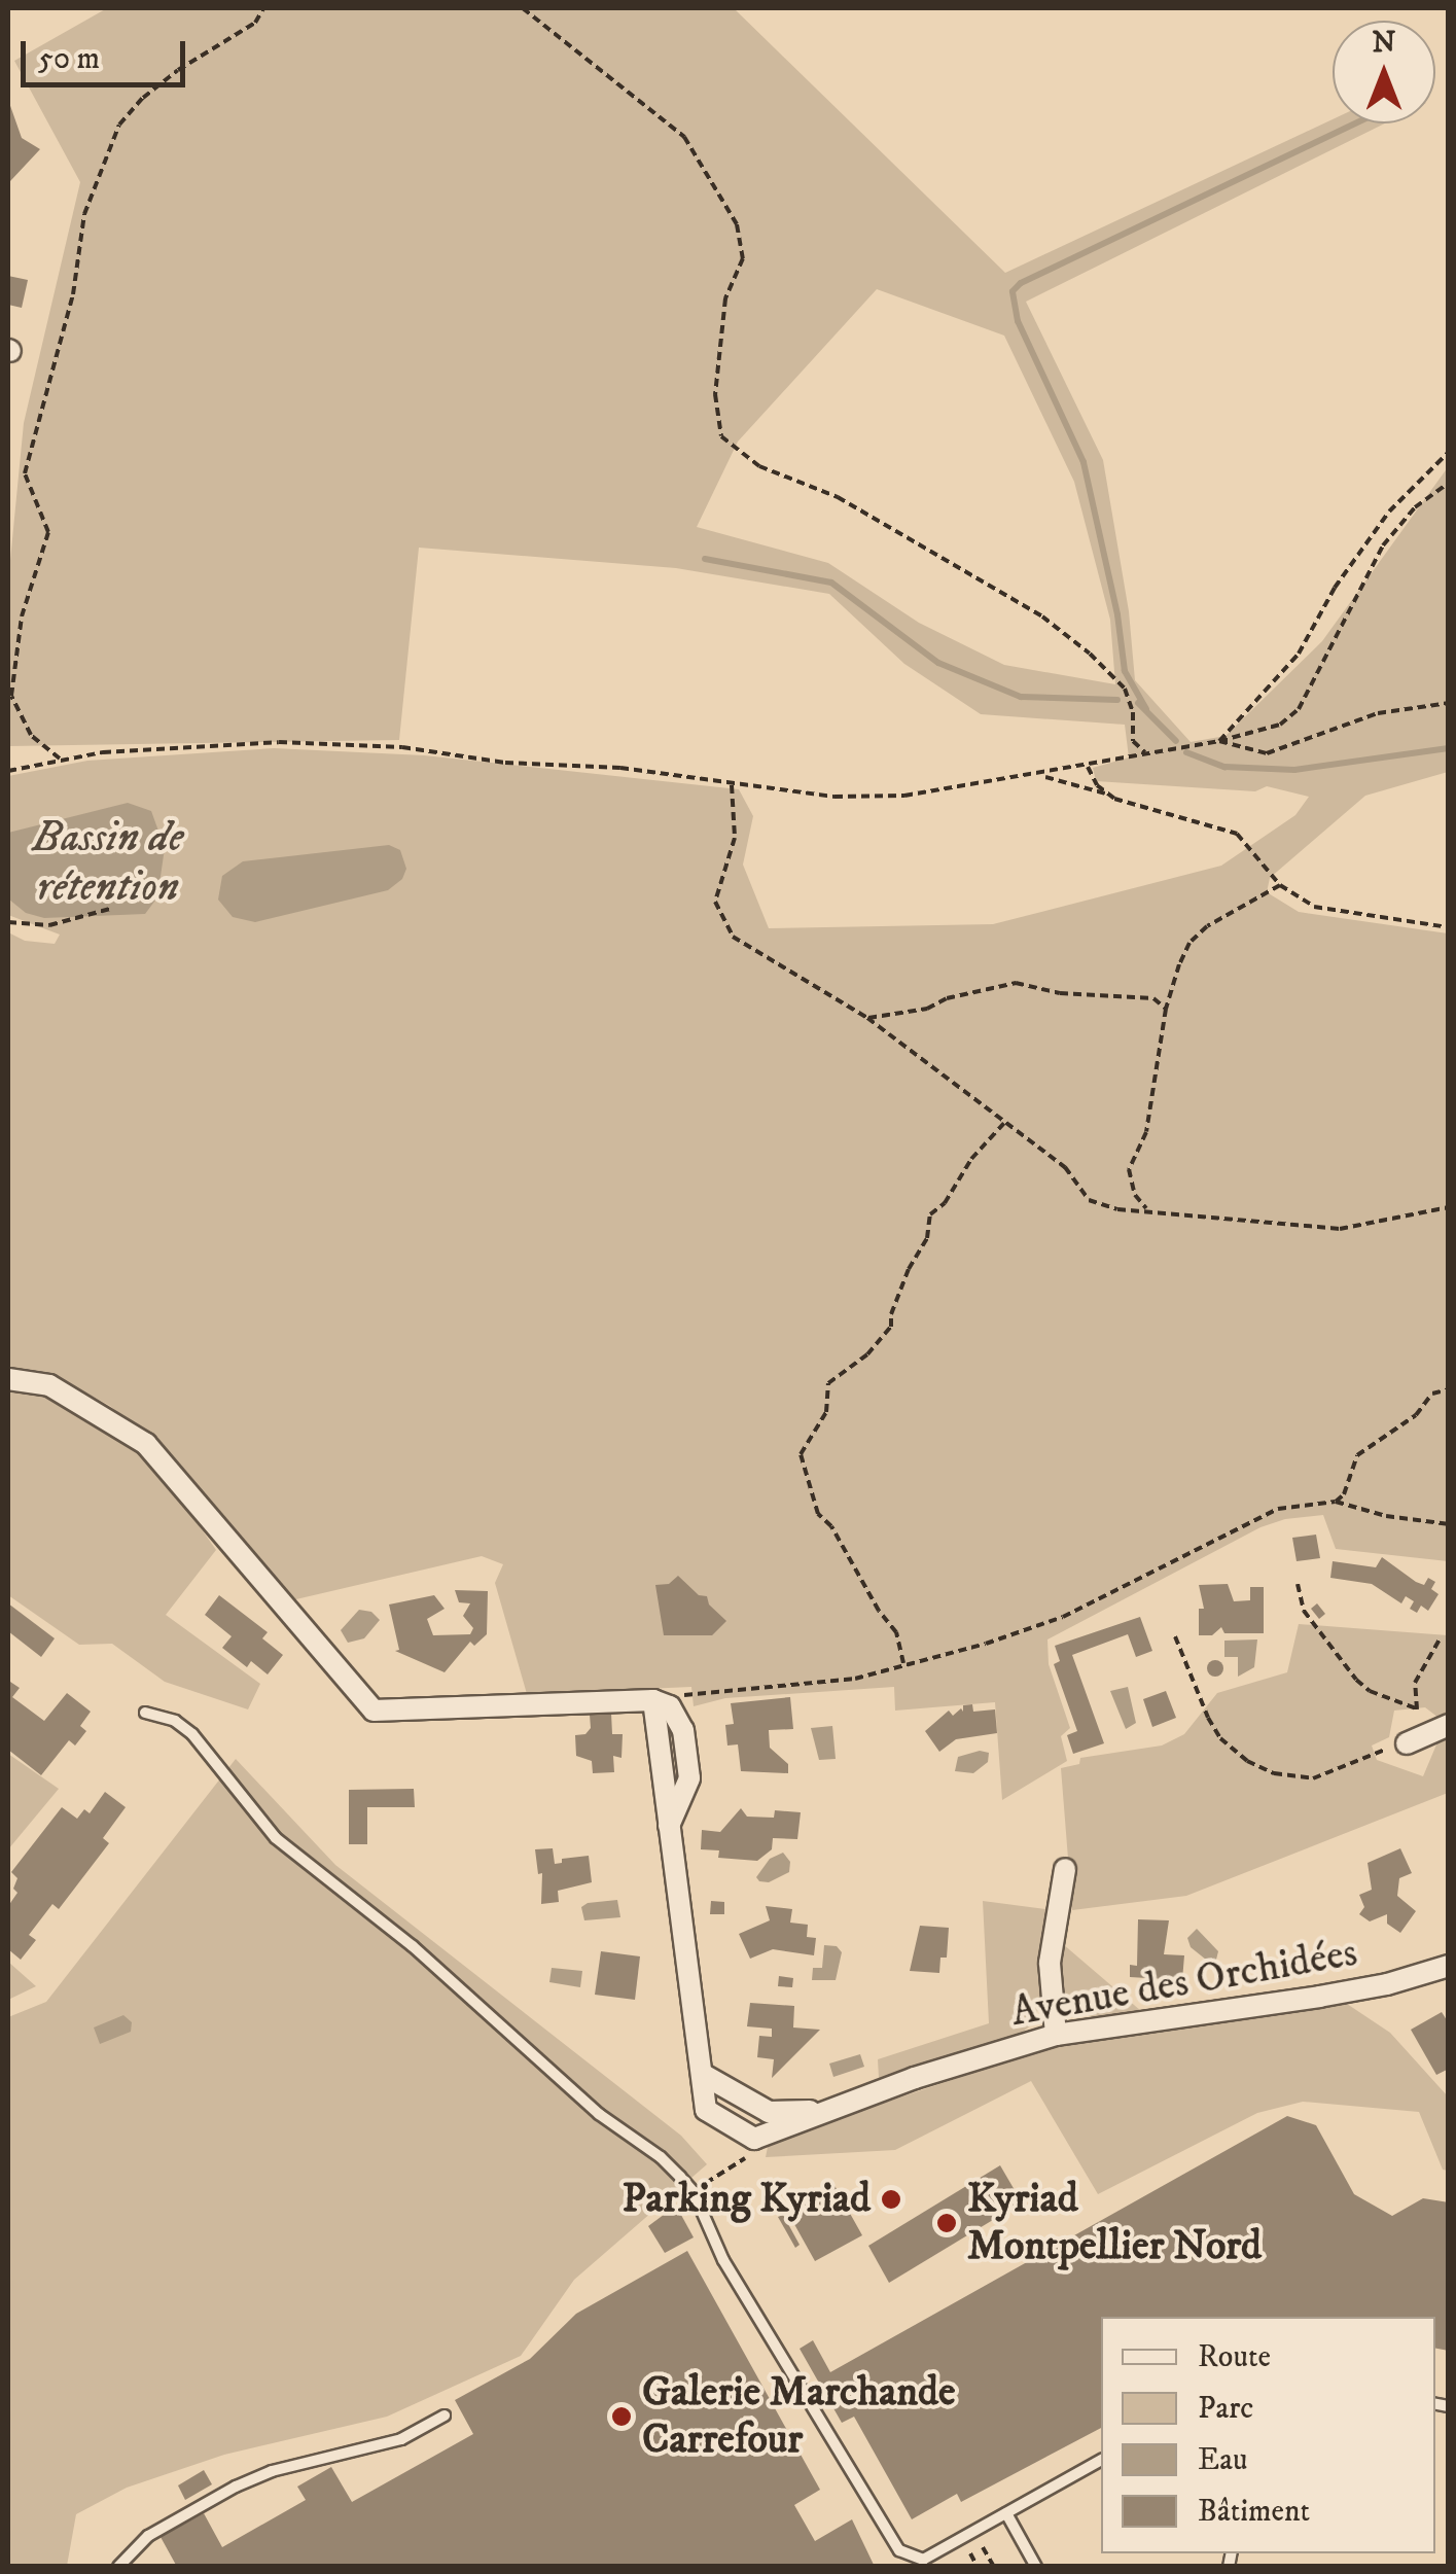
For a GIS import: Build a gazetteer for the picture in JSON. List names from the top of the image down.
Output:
{
  "streets": {
    "street": ["Avenue des Orchidées"]
  },
  "water": ["Bassin de rétention"],
  "places": ["Parking Kyriad", "Kyriad Montpellier Nord", "Galerie Marchande Carrefour"],
  "legend": [
    "Route",
    "Parc",
    "Eau",
    "Bâtiment"
  ],
  "scale_bar": "50 m",
  "north": "top"
}
